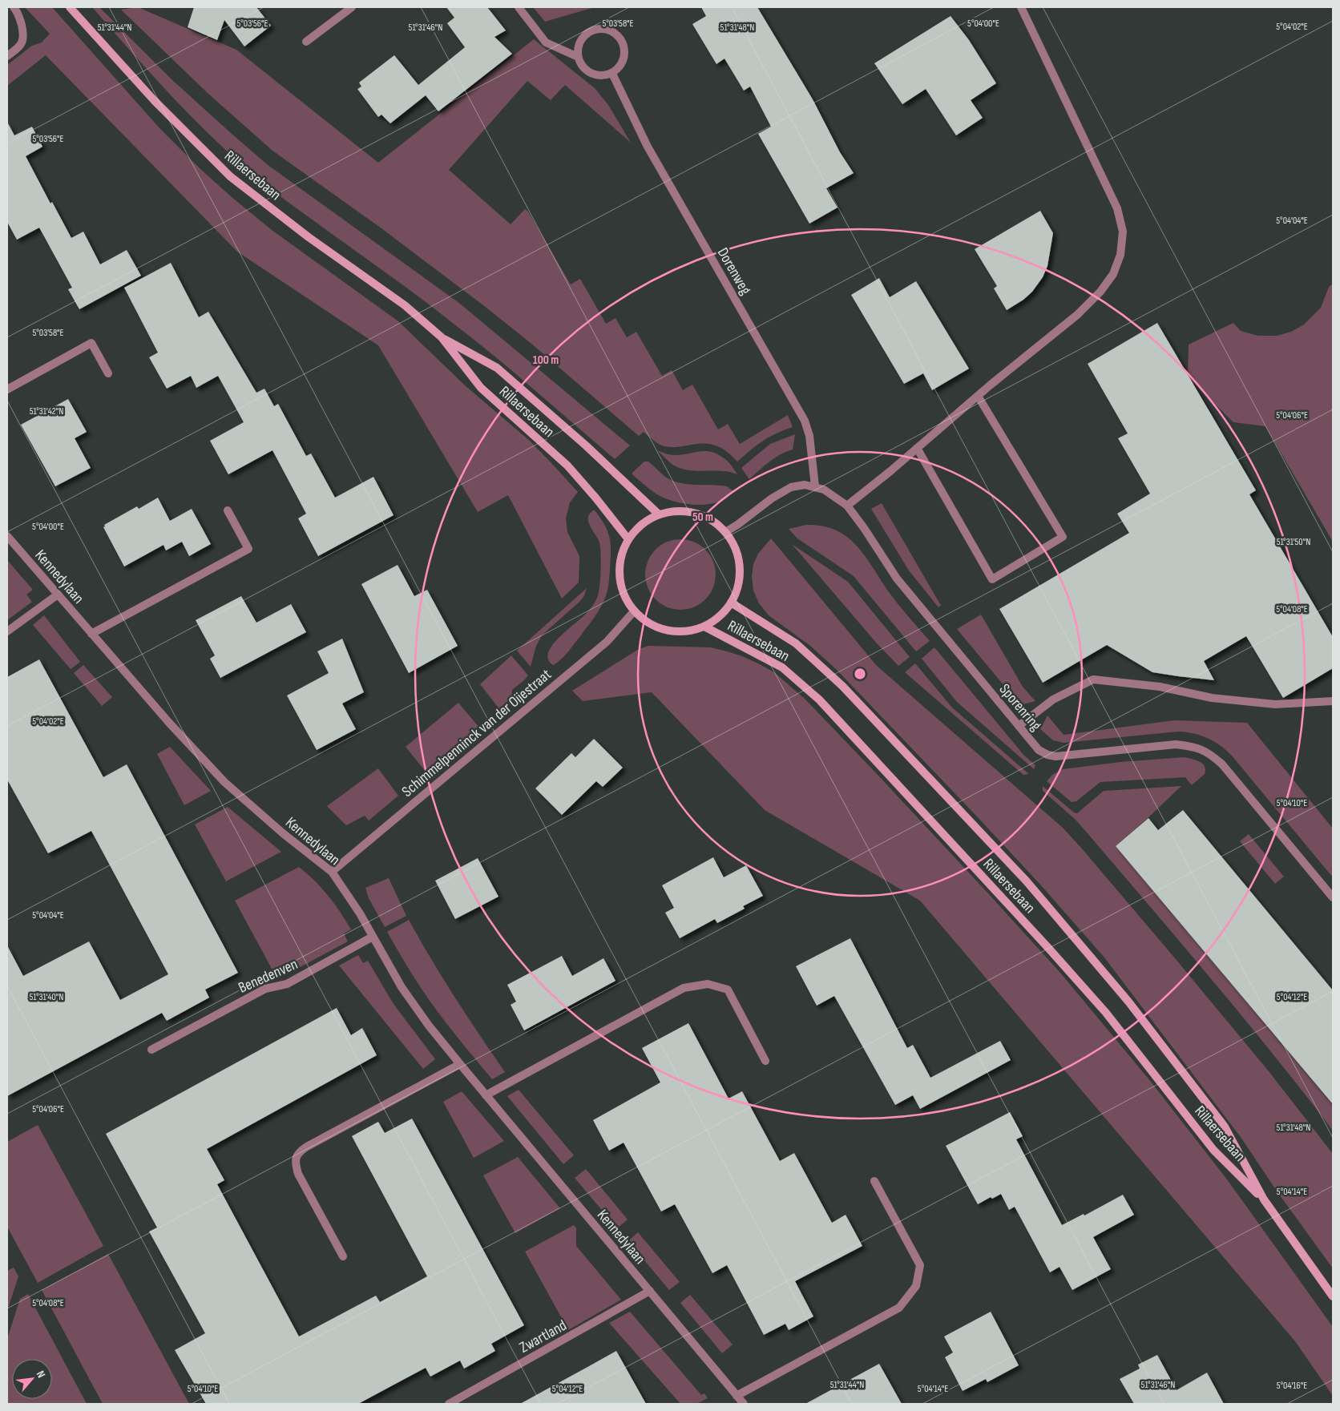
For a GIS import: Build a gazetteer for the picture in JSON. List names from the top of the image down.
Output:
{
  "streets": {
    "street": [
      "Rillaersebaan",
      "Dorenweg",
      "Kennedylaan",
      "Sporenring",
      "Schimmelpenninck van der Oijestraat",
      "Benedenven",
      "Zwartland"
    ]
  },
  "crossings": [
    ["Rillaersebaan", "Sporenring"],
    ["Rillaersebaan", "Schimmelpenninck van der Oijestraat"],
    ["Dorenweg", "Sporenring"],
    ["Kennedylaan", "Schimmelpenninck van der Oijestraat"],
    ["Kennedylaan", "Benedenven"],
    ["Kennedylaan", "Zwartland"],
    ["Sporenring", "Schimmelpenninck van der Oijestraat"]
  ],
  "north": "top right",
  "coordinates": [
    "5°03'56\"E",
    "5°04'00\"E",
    "5°03'58\"E",
    "5°04'02\"E",
    "51°31'44\"N",
    "51°31'46\"N",
    "51°31'48\"N",
    "5°04'04\"E",
    "51°31'42\"N",
    "5°04'06\"E",
    "51°31'50\"N",
    "5°04'08\"E",
    "5°04'10\"E",
    "51°31'40\"N",
    "5°04'12\"E",
    "5°04'14\"E",
    "5°04'16\"E"
  ],
  "rings": ["100 m", "50 m"]
}
